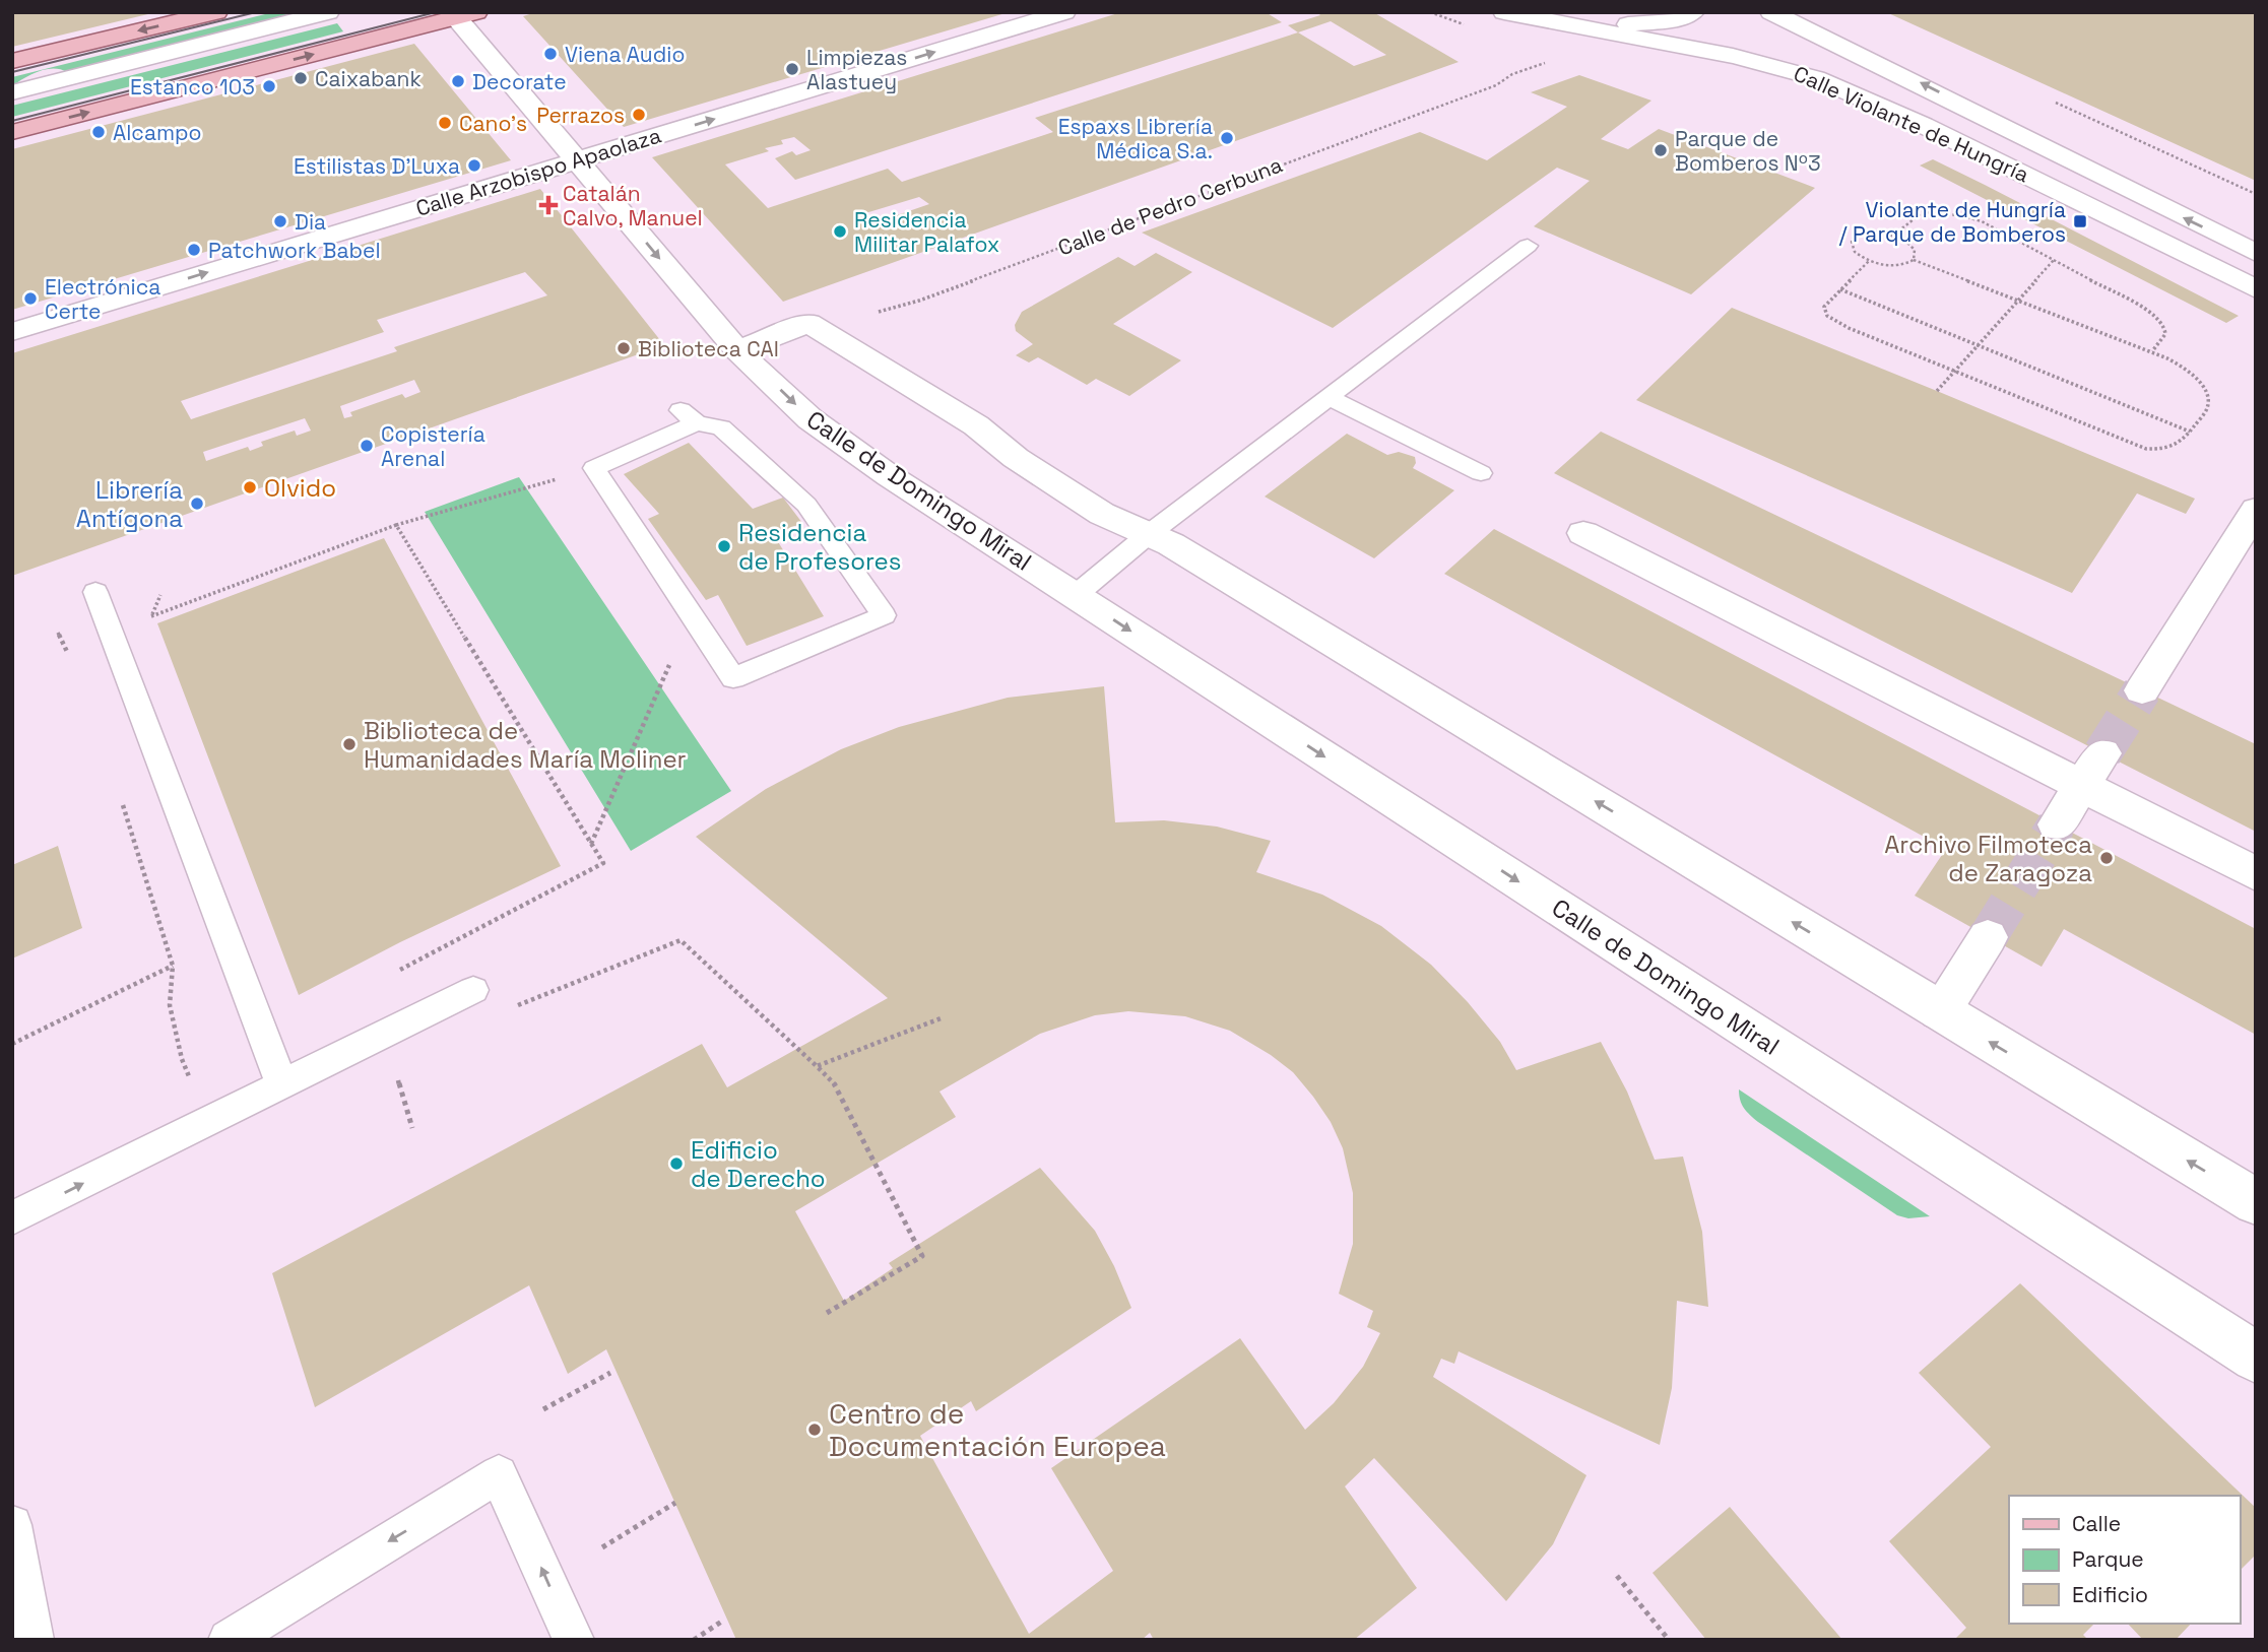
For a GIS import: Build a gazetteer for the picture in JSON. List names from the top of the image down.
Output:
{
  "streets": {
    "street": ["Calle Violante de Hungría", "Calle Arzobispo Apaolaza", "Calle de Domingo Miral"],
    "path": ["Calle de Pedro Cerbuna"]
  },
  "crossings": [
    ["Calle Arzobispo Apaolaza", "Calle de Domingo Miral"]
  ],
  "places": {
    "other": [
      "Viena Audio",
      "Limpiezas Alastuey",
      "Caixabank",
      "Decorate",
      "Estanco 103",
      "Perrazos",
      "Cano's",
      "Alcampo",
      "Espaxs Librería Médica S.a.",
      "Parque de Bomberos Nº3",
      "Estilistas D'Luxa",
      "Dia",
      "Residencia Militar Palafox",
      "Patchwork Babel",
      "Electrónica Certe",
      "Biblioteca CAI",
      "Copistería Arenal",
      "Olvido",
      "Librería Antígona",
      "Residencia de Profesores",
      "Biblioteca de Humanidades María Moliner",
      "Archivo Filmoteca de Zaragoza",
      "Edificio de Derecho",
      "Centro de Documentación Europea"
    ],
    "health": ["Catalán Calvo, Manuel"],
    "transit": ["Violante de Hungría / Parque de Bomberos"]
  },
  "legend": ["Calle", "Parque", "Edificio"]
}
